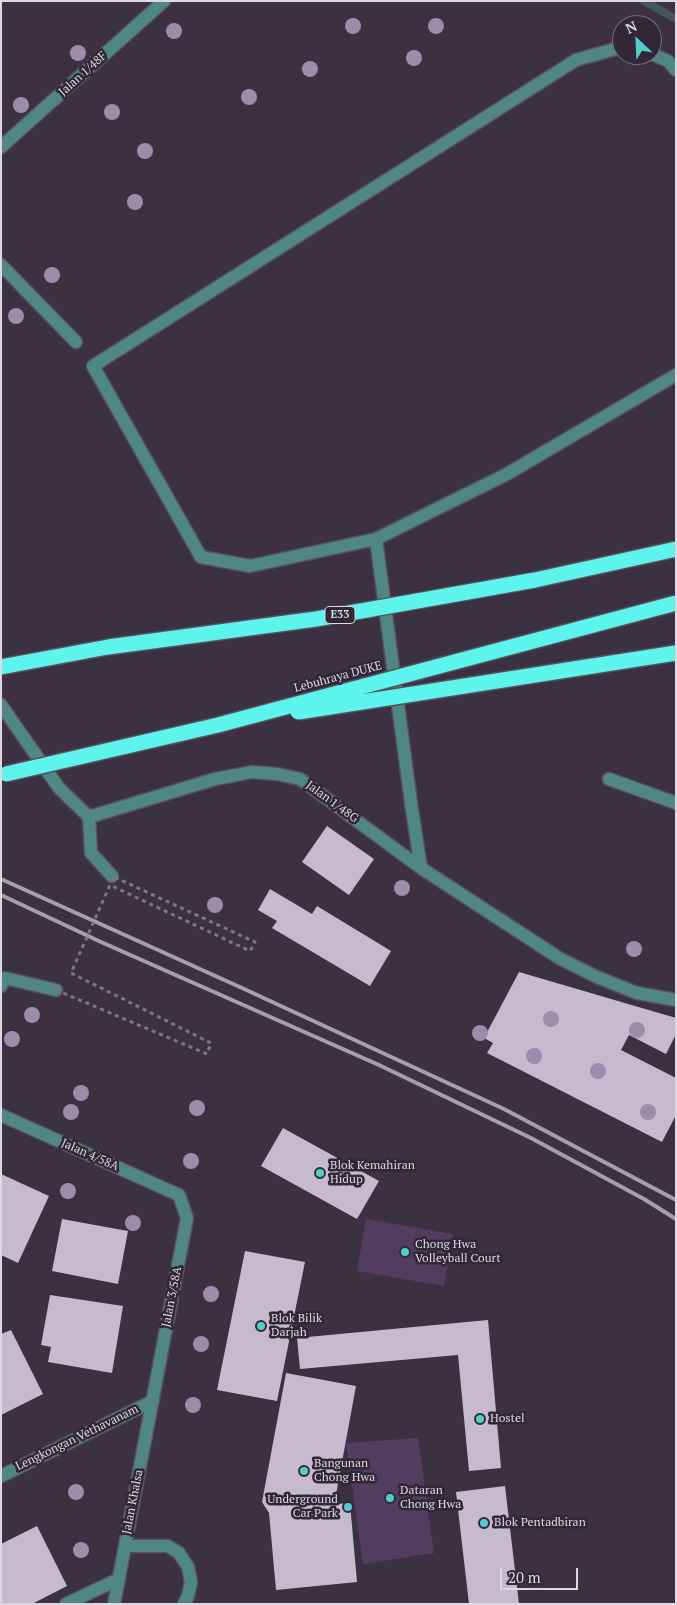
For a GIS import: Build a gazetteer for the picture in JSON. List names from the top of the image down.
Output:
{
  "streets": {
    "highway": ["E33", "Lebuhraya DUKE"],
    "street": [
      "Jalan 1/48F",
      "Jalan 1/48G",
      "Jalan 4/58A",
      "Jalan 3/58A",
      "Lengkongan Vethavanam",
      "Jalan Khalsa"
    ]
  },
  "crossings": [
    ["Jalan 4/58A", "Jalan 3/58A"],
    ["Jalan 3/58A", "Lengkongan Vethavanam"],
    ["Jalan 3/58A", "Jalan Khalsa"],
    ["Lengkongan Vethavanam", "Jalan Khalsa"]
  ],
  "places": [
    "Blok Kemahiran Hidup",
    "Chong Hwa Volleyball Court",
    "Blok Bilik Darjah",
    "Hostel",
    "Bangunan Chong Hwa",
    "Dataran Chong Hwa",
    "Underground Car Park",
    "Blok Pentadbiran"
  ],
  "scale_bar": "20 m",
  "north": "top left"
}
